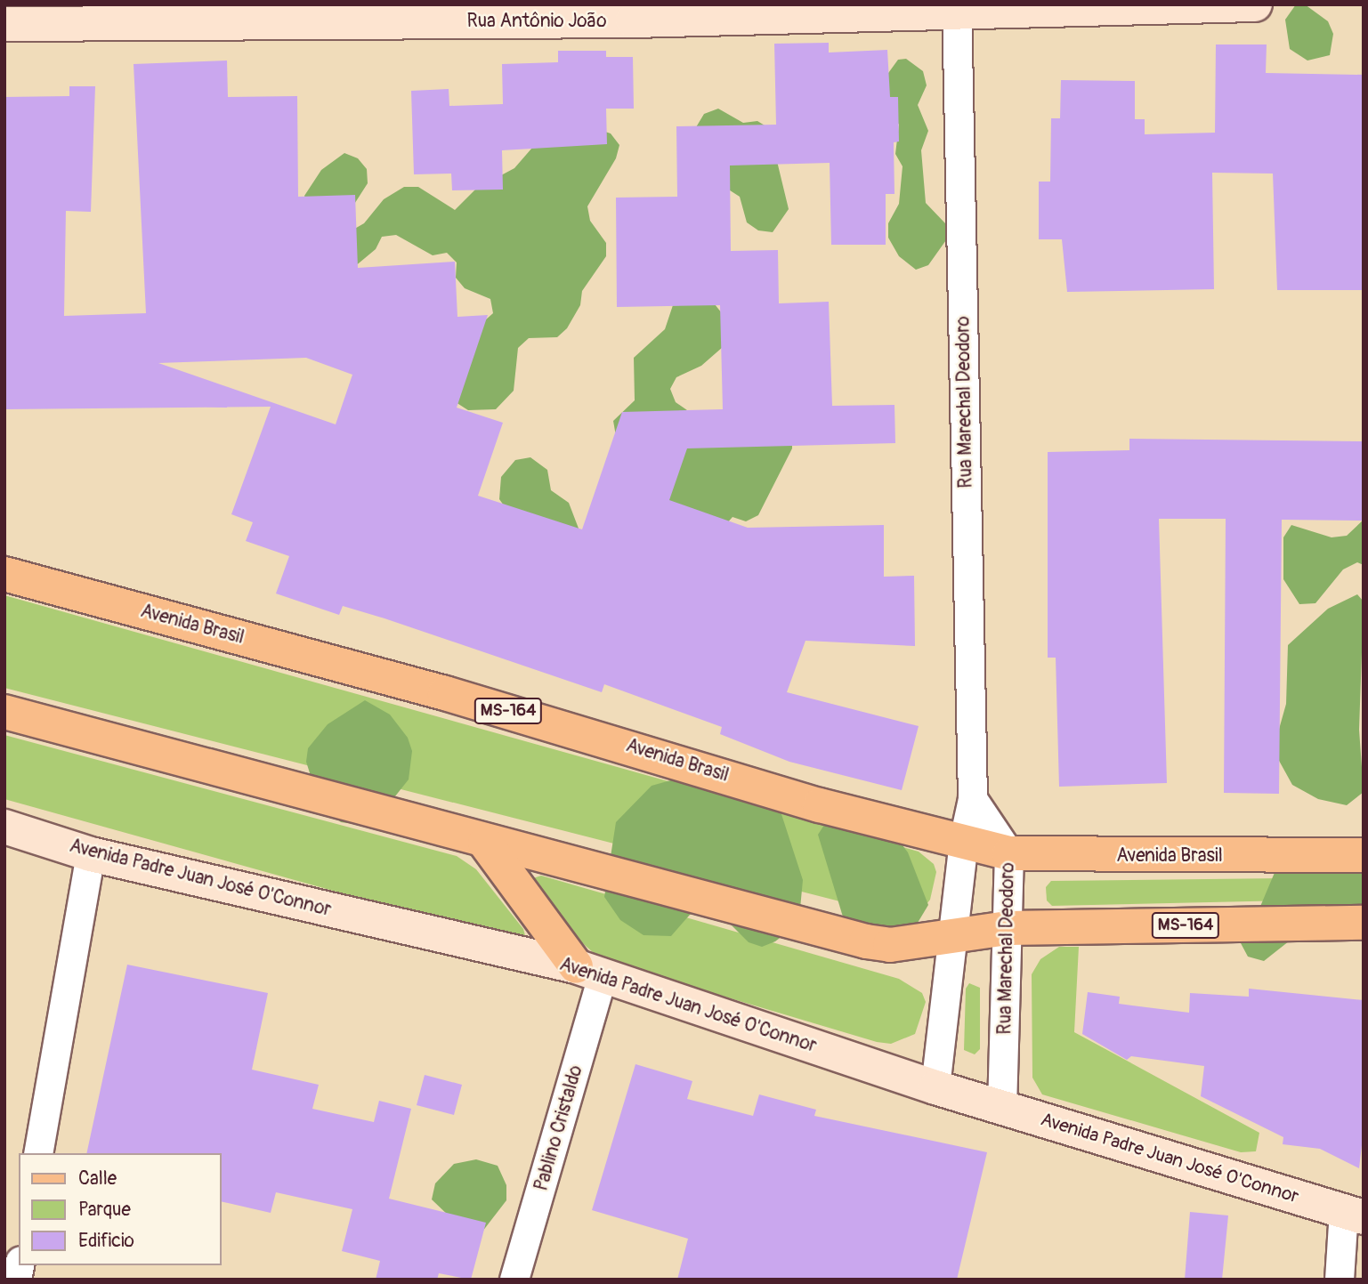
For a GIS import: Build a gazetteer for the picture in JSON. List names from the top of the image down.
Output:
{
  "streets": {
    "main road": [
      "Rua Antônio João",
      "Avenida Brasil",
      "MS-164",
      "Avenida Padre Juan José O'Connor"
    ],
    "street": ["Rua Marechal Deodoro", "Pablino Cristaldo"]
  },
  "crossings": [
    ["Rua Antônio João", "Rua Marechal Deodoro"],
    ["Rua Marechal Deodoro", "Avenida Brasil"],
    ["Rua Marechal Deodoro", "MS-164"],
    ["Rua Marechal Deodoro", "Avenida Padre Juan José O'Connor"],
    ["Avenida Padre Juan José O'Connor", "Pablino Cristaldo"]
  ],
  "legend": ["Calle", "Parque", "Edificio"]
}
